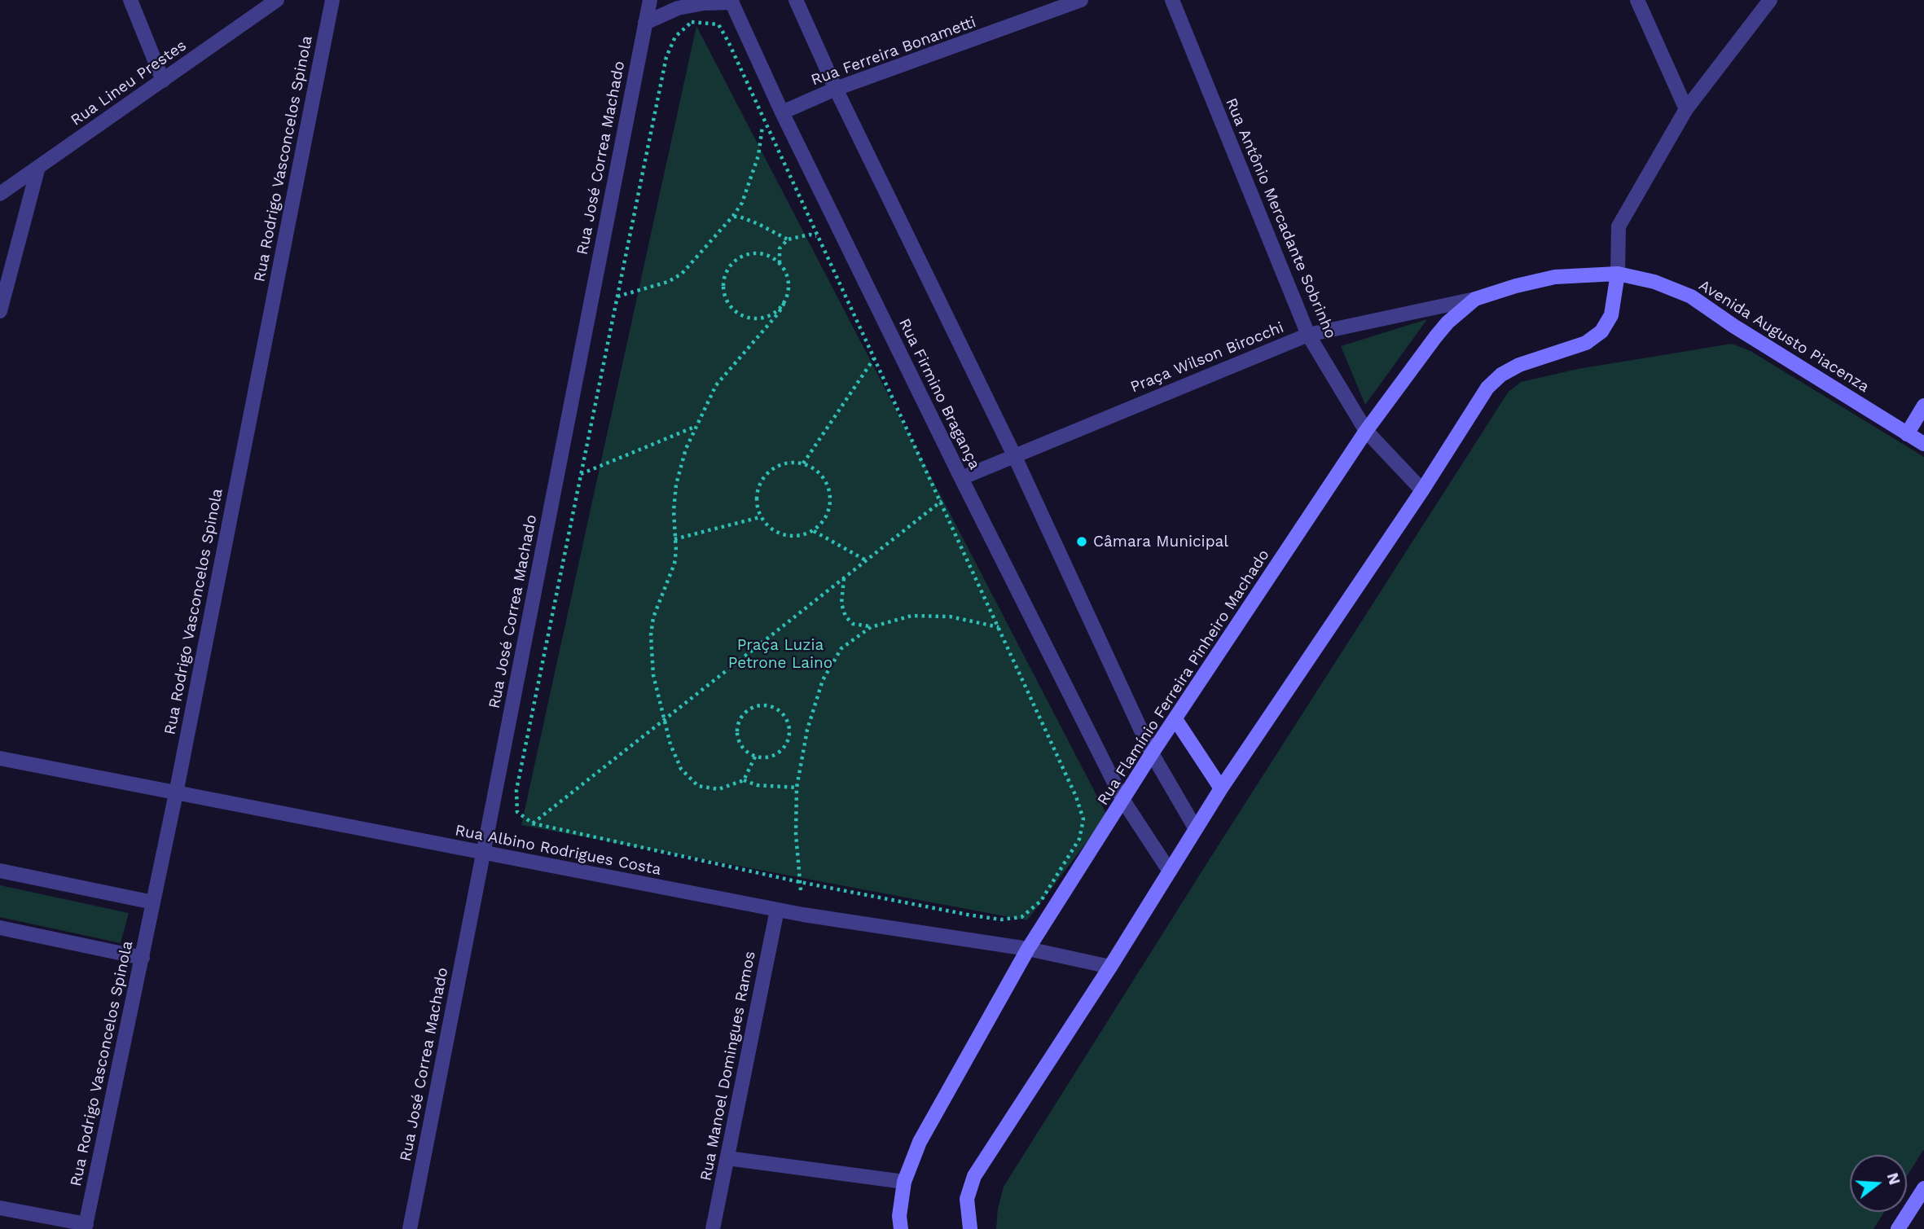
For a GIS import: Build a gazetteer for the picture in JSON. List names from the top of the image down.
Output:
{
  "streets": {
    "main road": ["Avenida Augusto Piacenza", "Rua Flamínio Ferreira Pinheiro Machado"],
    "street": [
      "Rua Ferreira Bonametti",
      "Rua Lineu Prestes",
      "Rua José Correa Machado",
      "Rua Rodrigo Vasconcelos Spinola",
      "Rua Antônio Mercadante Sobrinho",
      "Praça Wilson Birocchi",
      "Rua Firmino Bragança",
      "Rua Albino Rodrigues Costa",
      "Rua Manoel Domingues Ramos"
    ]
  },
  "crossings": [
    ["Rua Ferreira Bonametti", "Rua Firmino Bragança"],
    ["Rua José Correa Machado", "Rua Albino Rodrigues Costa"],
    ["Rua Rodrigo Vasconcelos Spinola", "Rua Albino Rodrigues Costa"],
    ["Rua Antônio Mercadante Sobrinho", "Praça Wilson Birocchi"],
    ["Rua Antônio Mercadante Sobrinho", "Rua Flamínio Ferreira Pinheiro Machado"],
    ["Avenida Augusto Piacenza", "Rua Flamínio Ferreira Pinheiro Machado"],
    ["Praça Wilson Birocchi", "Rua Firmino Bragança"],
    ["Praça Wilson Birocchi", "Rua Flamínio Ferreira Pinheiro Machado"],
    ["Rua Firmino Bragança", "Rua Flamínio Ferreira Pinheiro Machado"],
    ["Rua Flamínio Ferreira Pinheiro Machado", "Rua Albino Rodrigues Costa"],
    ["Rua Albino Rodrigues Costa", "Rua Manoel Domingues Ramos"]
  ],
  "parks": ["Praça Luzia Petrone Laino"],
  "places": ["Câmara Municipal"],
  "north": "right"
}
